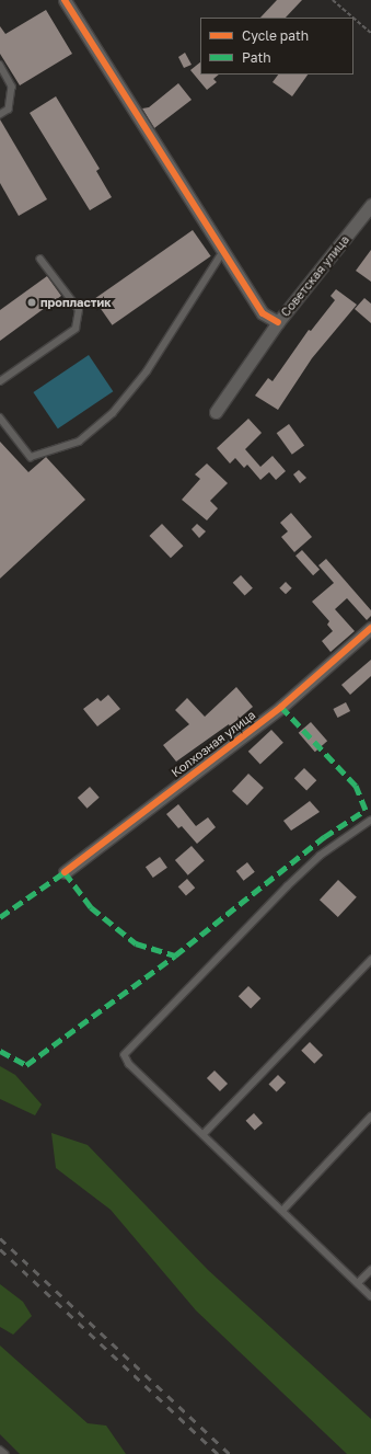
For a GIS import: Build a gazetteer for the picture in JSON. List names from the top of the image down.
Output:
{
  "streets": {
    "street": ["Советская улица", "Колхозная улица"]
  },
  "places": ["пропластик"],
  "legend": ["Cycle path", "Path"]
}
